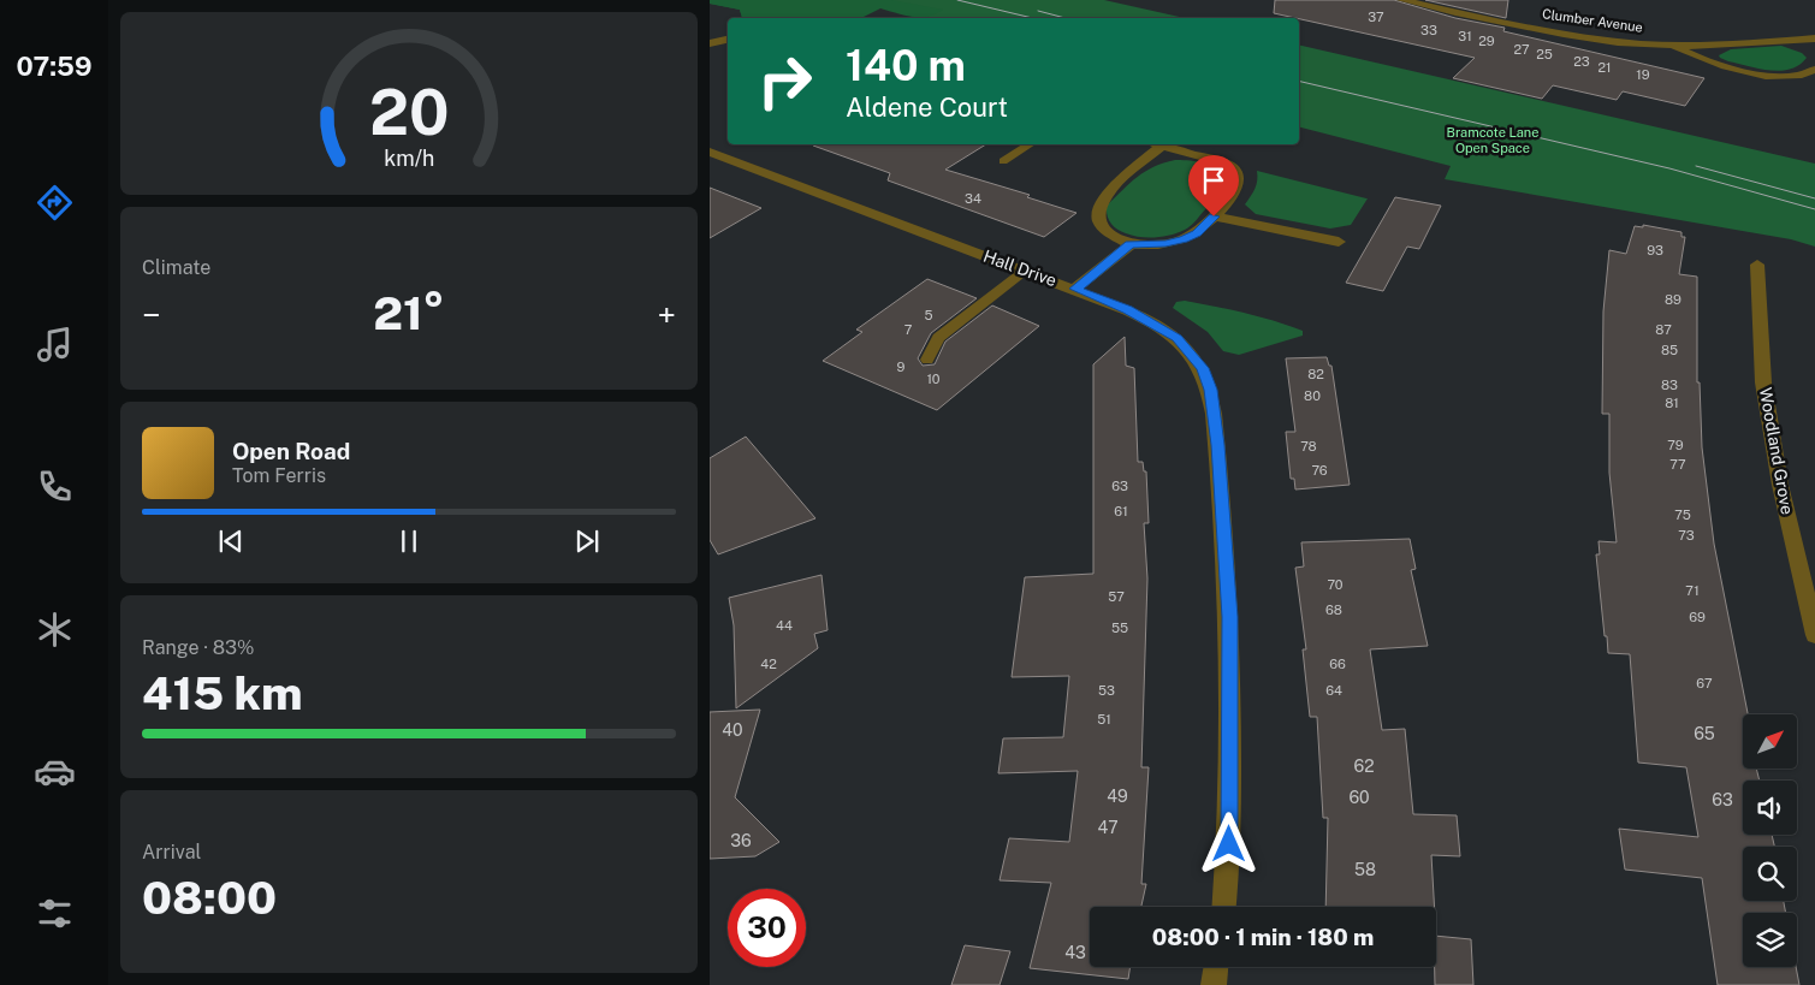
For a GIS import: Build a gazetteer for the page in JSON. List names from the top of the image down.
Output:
{
  "streets": {
    "street": ["Clumber Avenue", "Hall Drive", "Woodland Grove"]
  },
  "parks": ["Bramcote Lane Open Space"],
  "house_numbers": [
    "37",
    "33",
    "31",
    "29",
    "27",
    "25",
    "23",
    "21",
    "19",
    "34",
    "93",
    "89",
    "5",
    "7",
    "87",
    "85",
    "9",
    "82",
    "10",
    "83",
    "80",
    "81",
    "79",
    "78",
    "77",
    "76",
    "63",
    "61",
    "75",
    "73",
    "70",
    "71",
    "57",
    "68",
    "69",
    "44",
    "55",
    "42",
    "66",
    "67",
    "53",
    "64",
    "51",
    "40",
    "65",
    "62",
    "49",
    "60",
    "63",
    "47",
    "36",
    "58",
    "43"
  ],
  "north": "top right",
  "page": {
    "tabs": "07:59",
    "turn": ["140 m", "Aldene Court"],
    "tile": [
      "Climate",
      ["Range · 83%", "415 km"],
      ["Arrival", "08:00"]
    ],
    "heat": ["−", "21°", "+"],
    "song": ["Open Road", "Tom Ferris"],
    "limit": "30",
    "trip": "08:00 · 1 min · 180 m",
    "gauge": ["20", "km/h"]
  }
}
